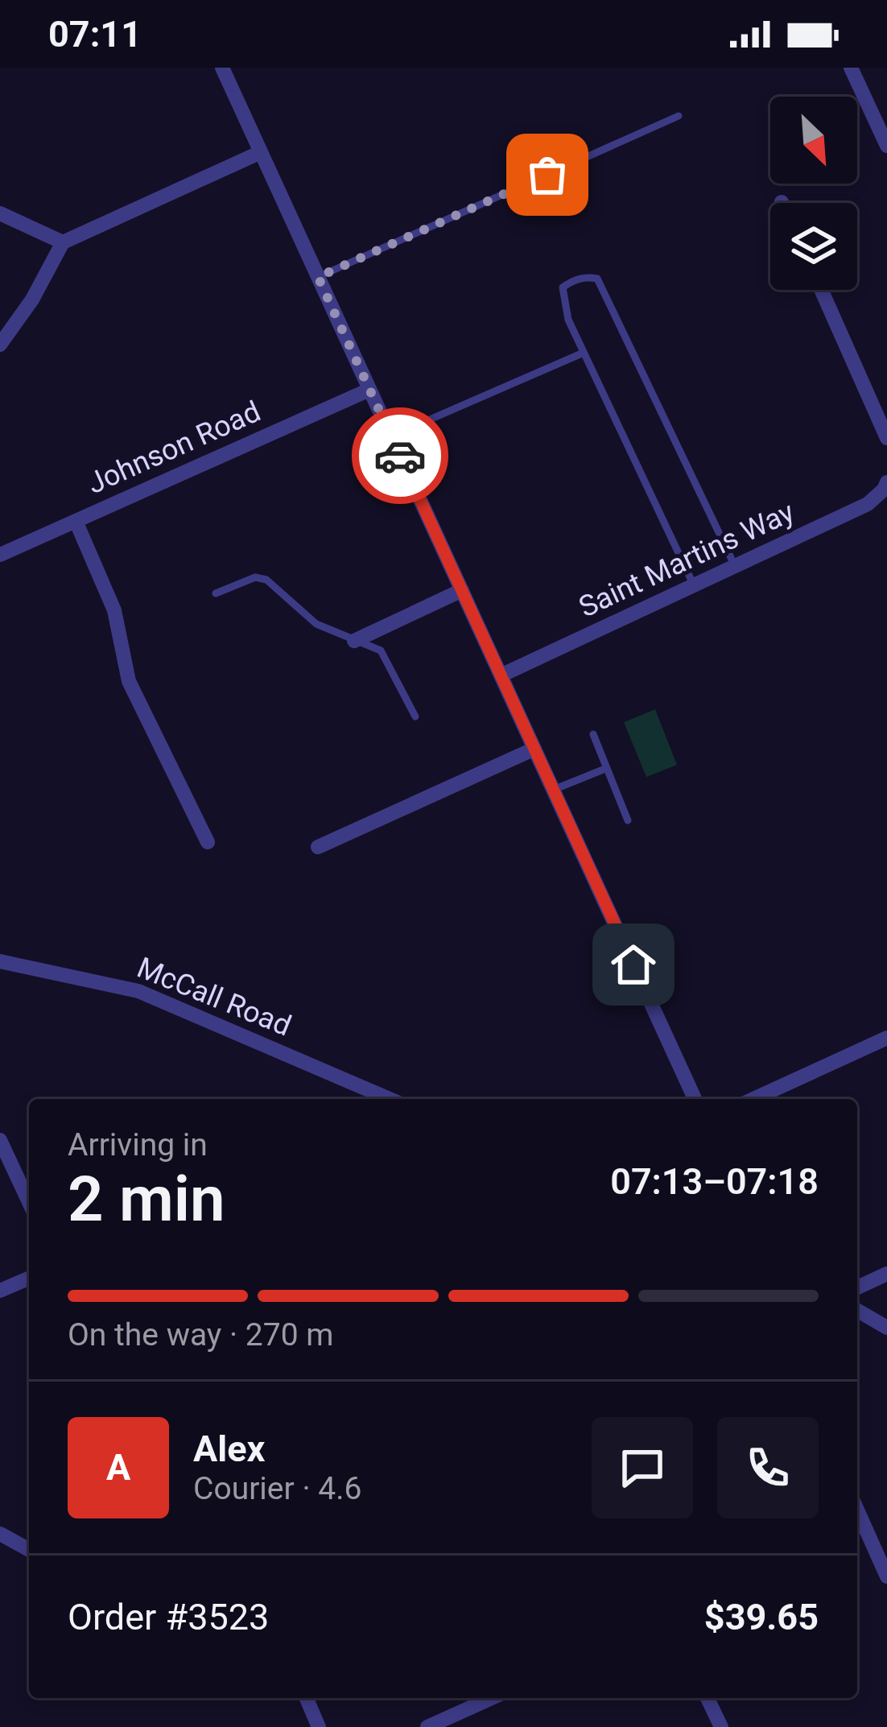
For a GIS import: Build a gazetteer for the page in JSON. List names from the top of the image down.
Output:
{
  "streets": {
    "street": ["Johnson Road", "Saint Martins Way", "McCall Road"]
  },
  "north": "bottom right",
  "page": {
    "status": "07:11",
    "heading": ["2 min", "Arriving in", "07:13–07:18"],
    "panel": [
      "Alex",
      "Courier · 4.6",
      "Order #3523",
      "$39.65"
    ],
    "bar": "On the way · 270 m",
    "round": "A"
  }
}
